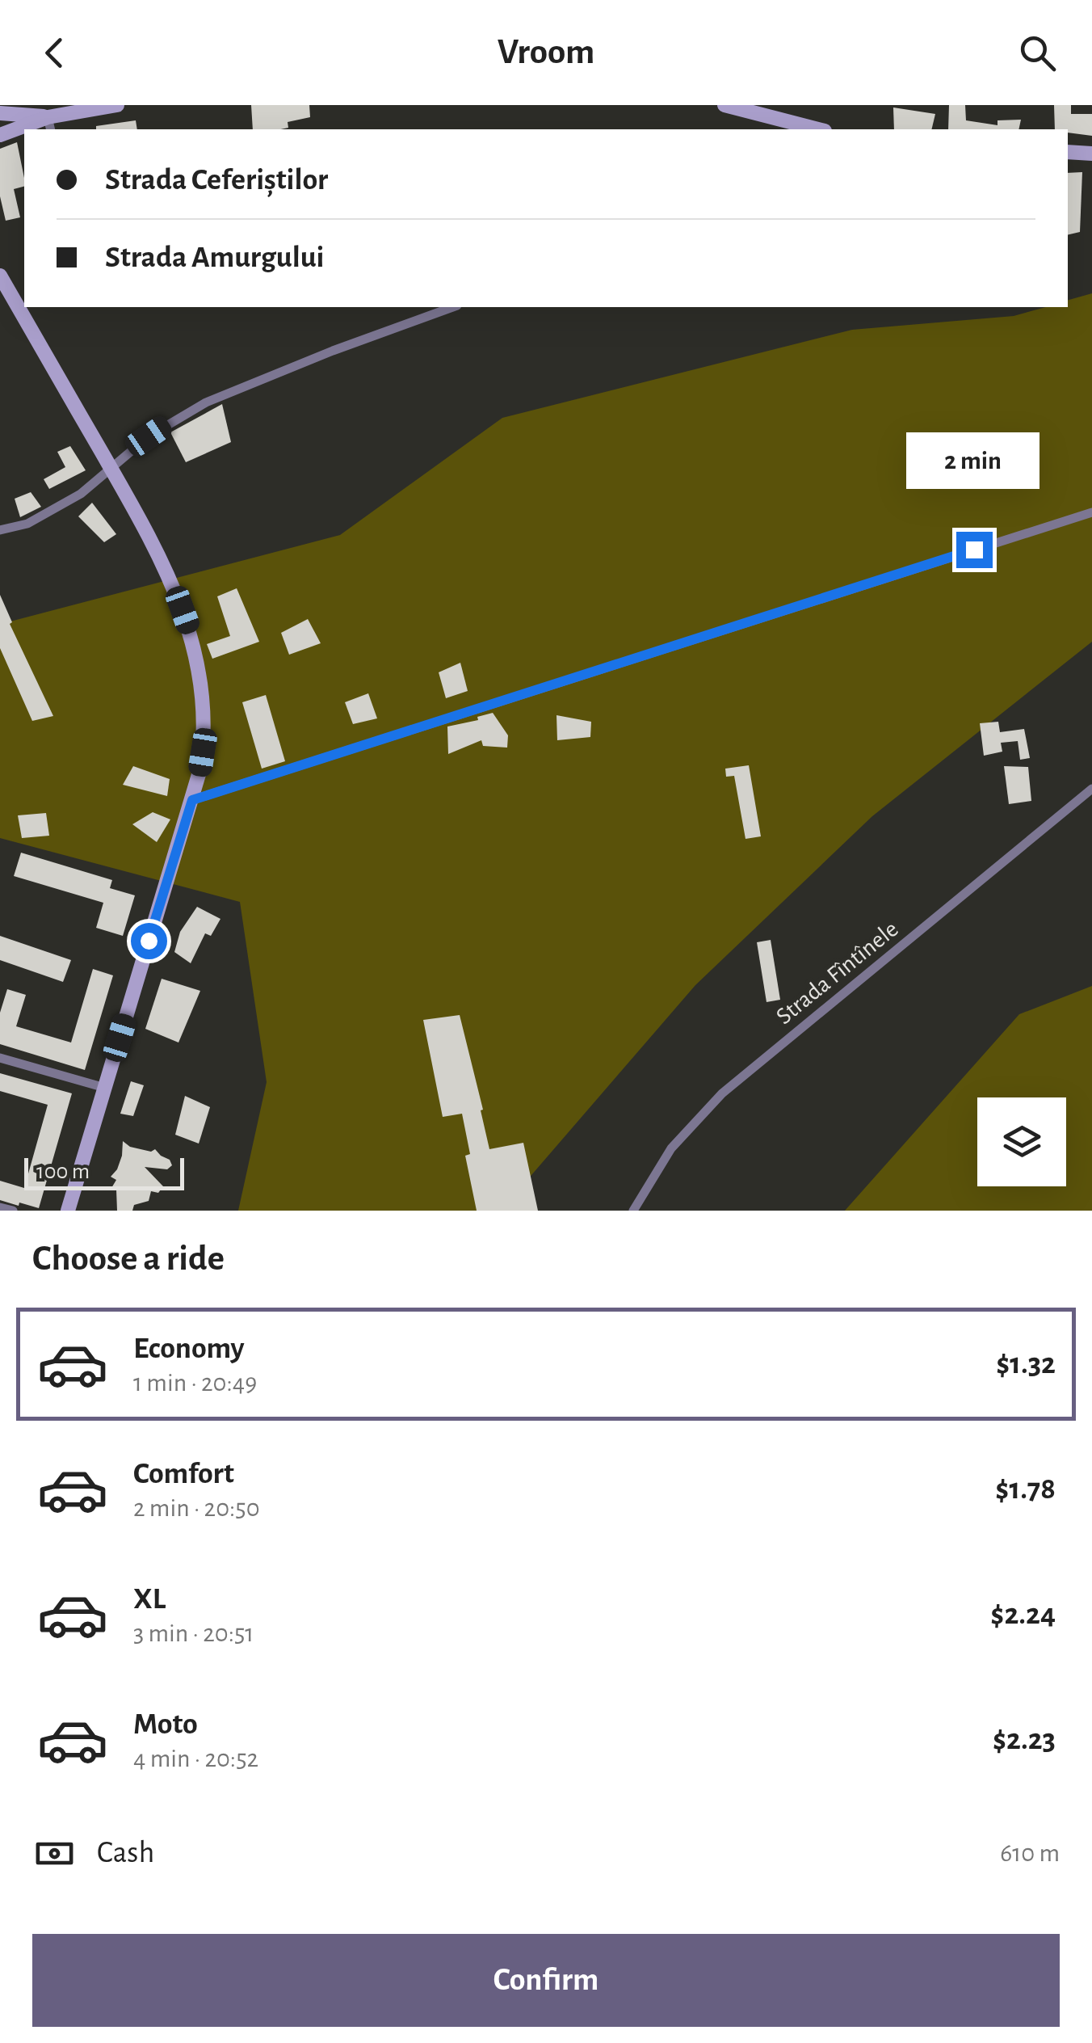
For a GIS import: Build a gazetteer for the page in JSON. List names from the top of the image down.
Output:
{
  "streets": {
    "street": ["Strada Fîntînele"]
  },
  "scale_bar": "100 m",
  "page": {
    "header": "Vroom",
    "banner": ["Strada Ceferiștilor", "Strada Amurgului"],
    "bubble": "2 min",
    "scale": "100 m",
    "heading": "Choose a ride",
    "list": [
      {
        "name": "Economy",
        "note": "1 min · 20:49",
        "value": "$1.32"
      },
      {
        "name": "Comfort",
        "note": "2 min · 20:50",
        "value": "$1.78"
      },
      {
        "name": "XL",
        "note": "3 min · 20:51",
        "value": "$2.24"
      },
      {
        "name": "Moto",
        "note": "4 min · 20:52",
        "value": "$2.23"
      }
    ],
    "pay": ["Cash", "610 m"],
    "buttons": "Confirm"
  }
}
